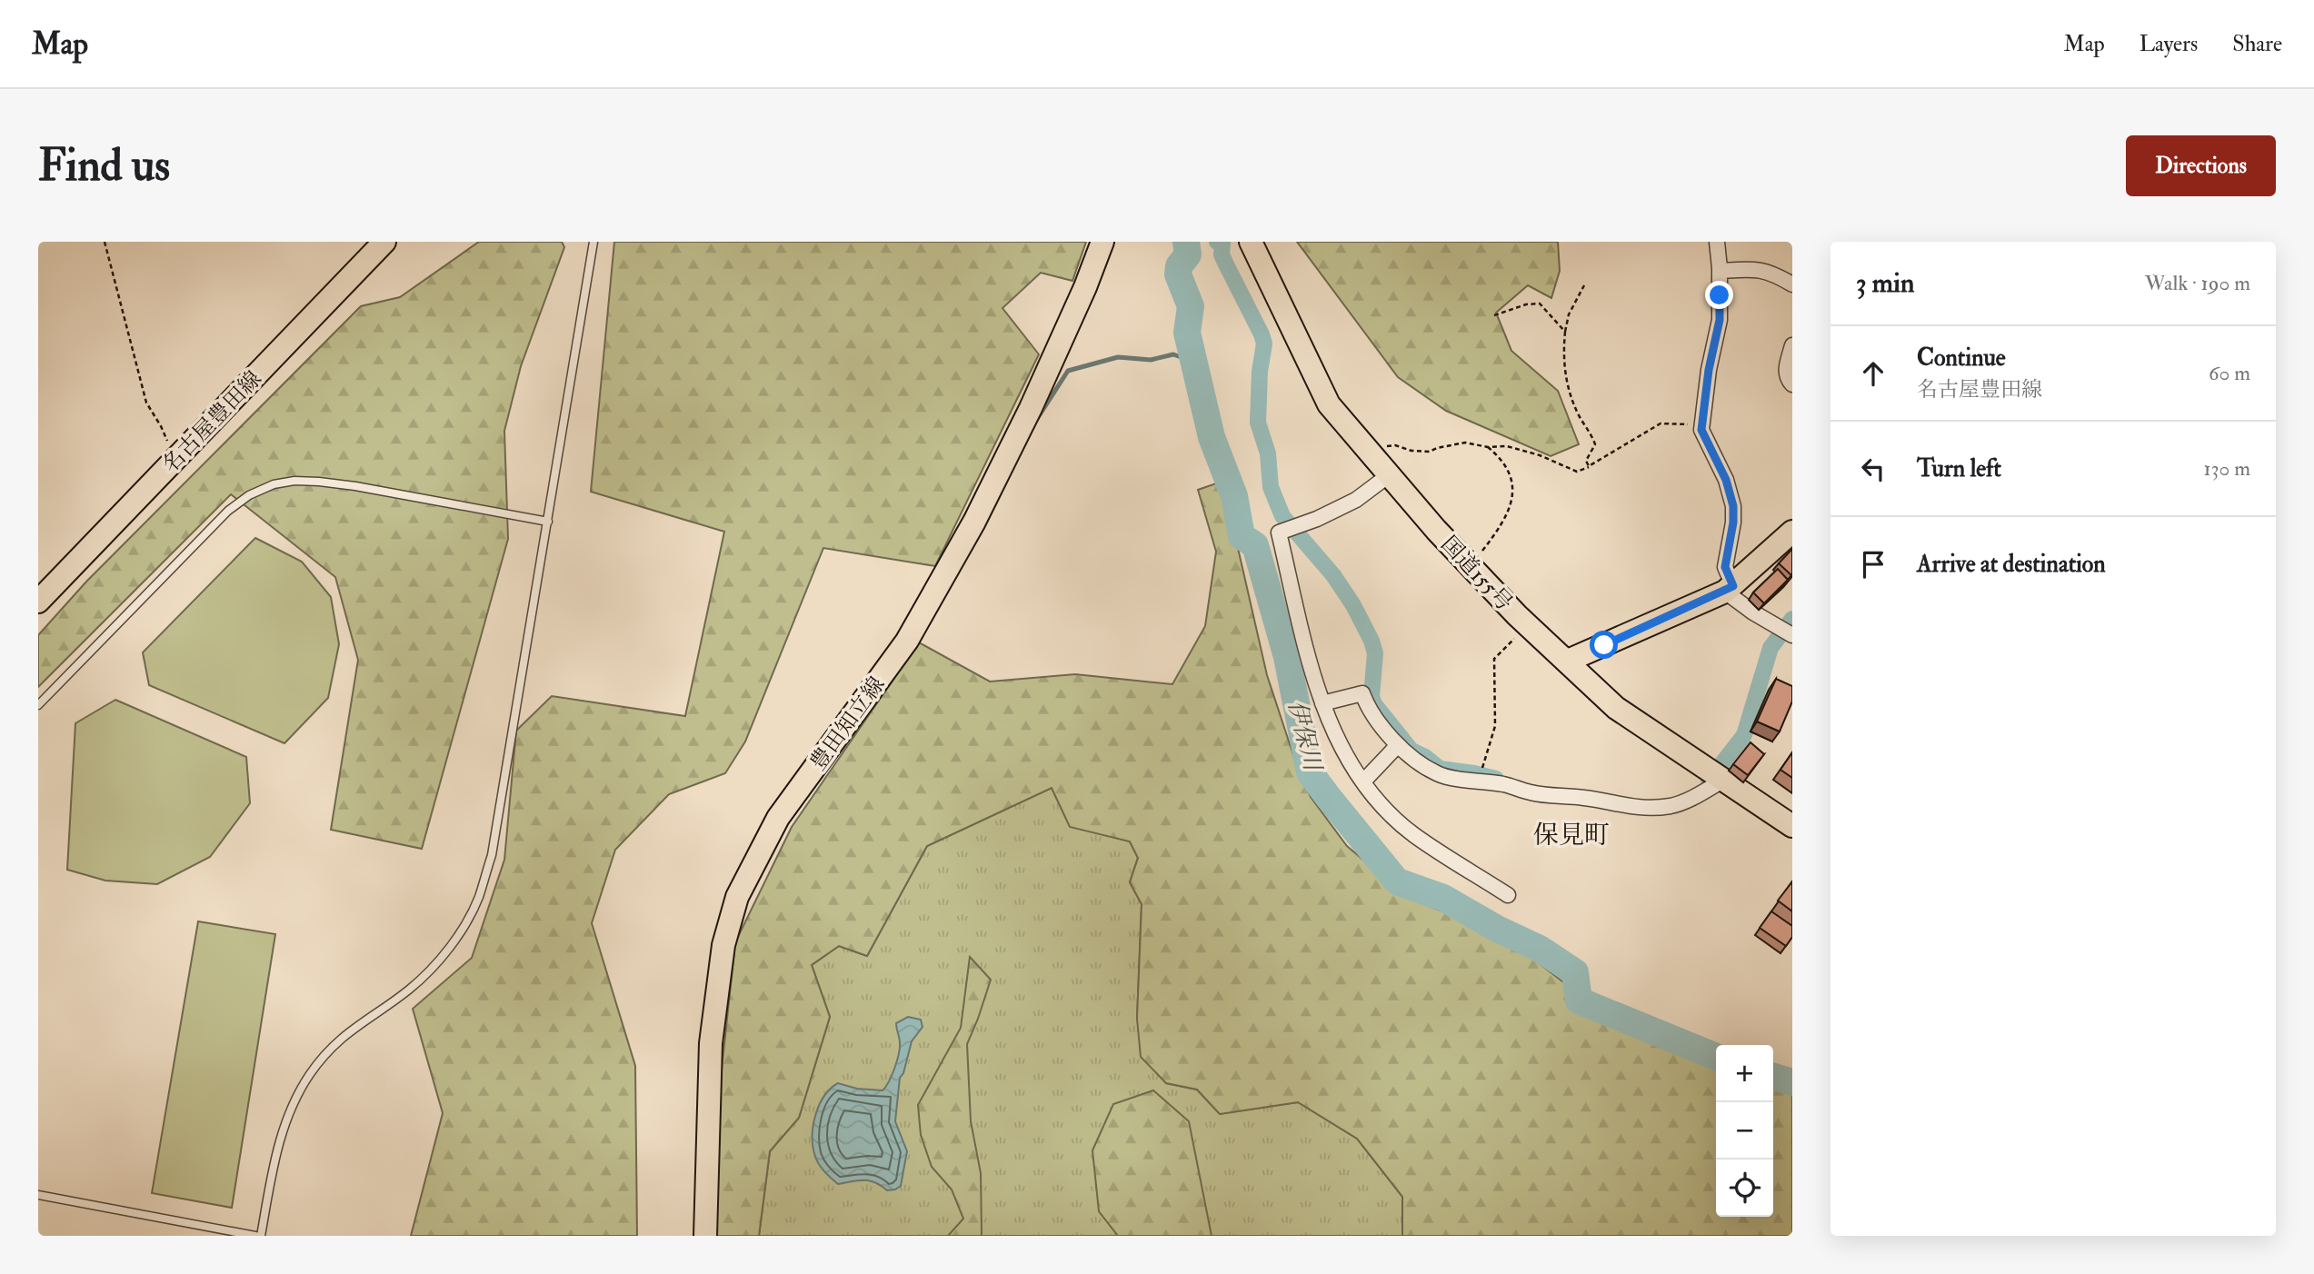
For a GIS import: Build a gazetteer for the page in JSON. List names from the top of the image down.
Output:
{
  "streets": {
    "main road": ["名古屋豊田線", "国道155号", "豊田知立線"]
  },
  "districts": ["保見町"],
  "water": ["伊保川"],
  "page": {
    "header": "Map",
    "nav": ["Map", "Layers", "Share"],
    "buttons": "Directions",
    "title": "Find us",
    "heading": ["3 min", "Walk · 190 m"],
    "list": [
      ["Continue", "名古屋豊田線", "60 m"],
      ["Turn left", "130 m"],
      "Arrive at destination"
    ],
    "map_buttons": ["+", "−"]
  }
}
